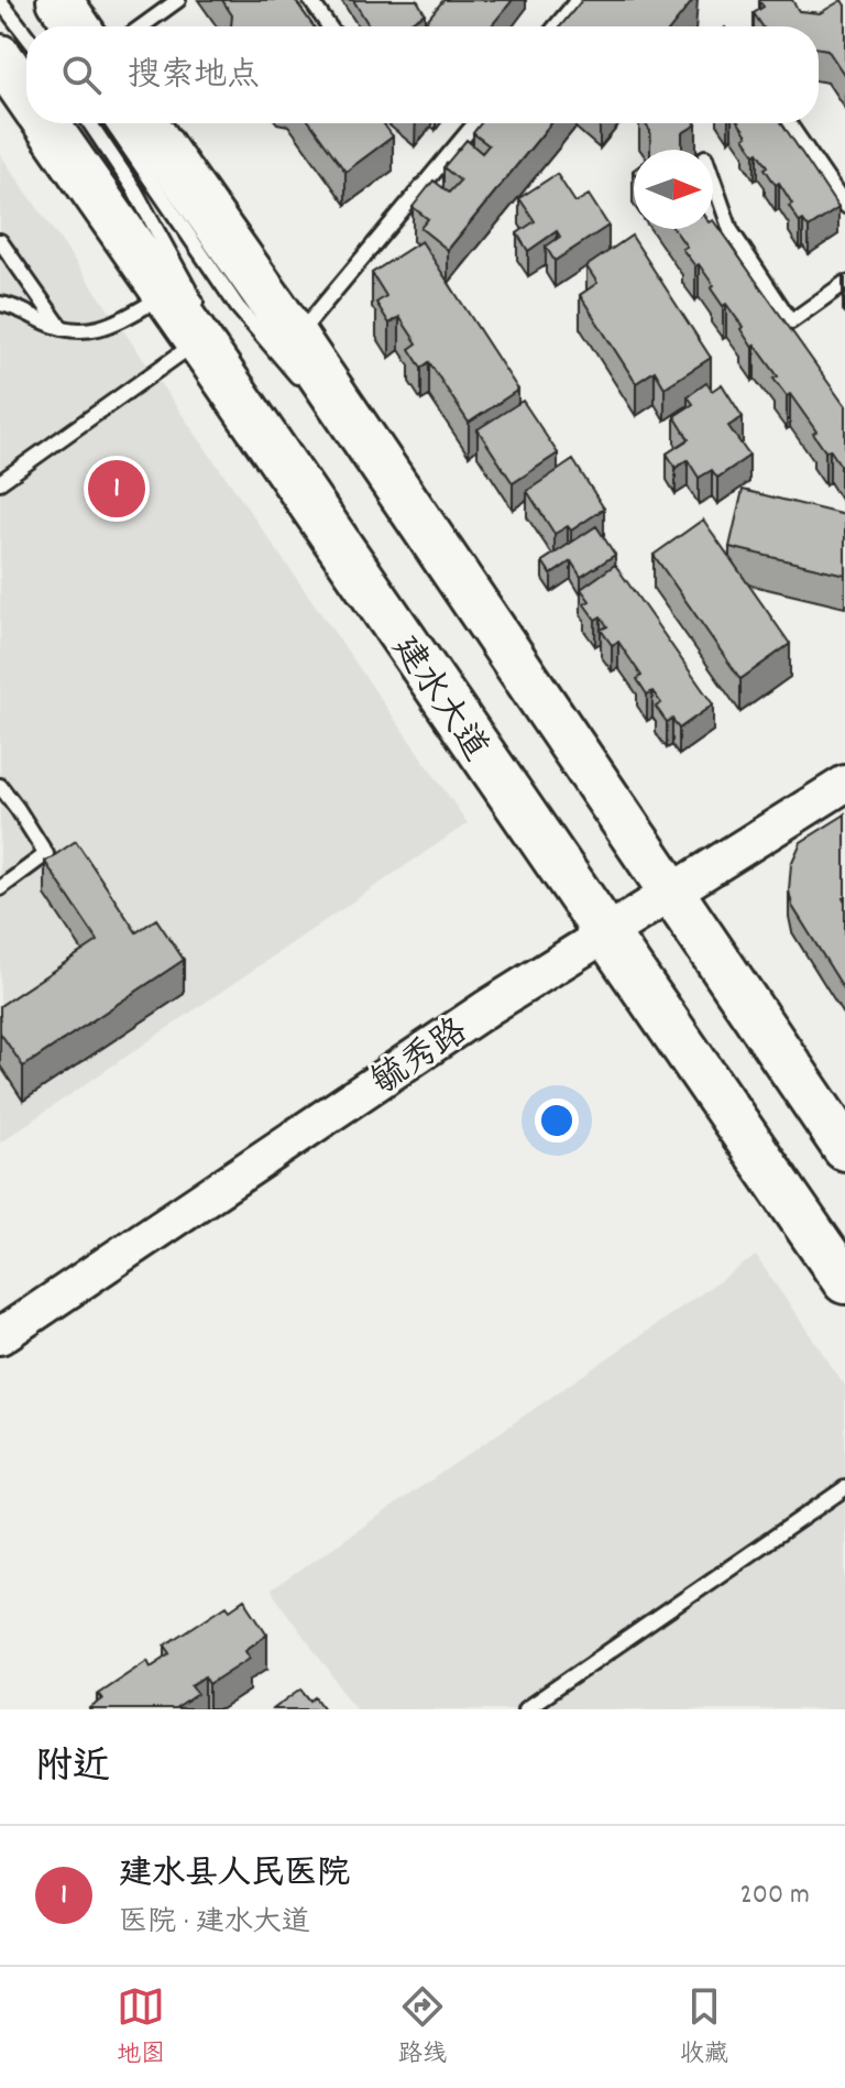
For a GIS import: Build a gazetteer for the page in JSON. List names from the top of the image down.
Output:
{
  "streets": {
    "main road": ["建水大道"],
    "street": ["毓秀路"]
  },
  "crossings": [
    ["建水大道", "毓秀路"]
  ],
  "north": "right",
  "page": {
    "search": "搜索地点",
    "pins": "1",
    "heading": "附近",
    "list": [
      {
        "mark": "1",
        "name": "建水县人民医院",
        "note": "医院 · 建水大道",
        "value": "200 m"
      }
    ],
    "nav": ["地图", "路线", "收藏"]
  }
}
